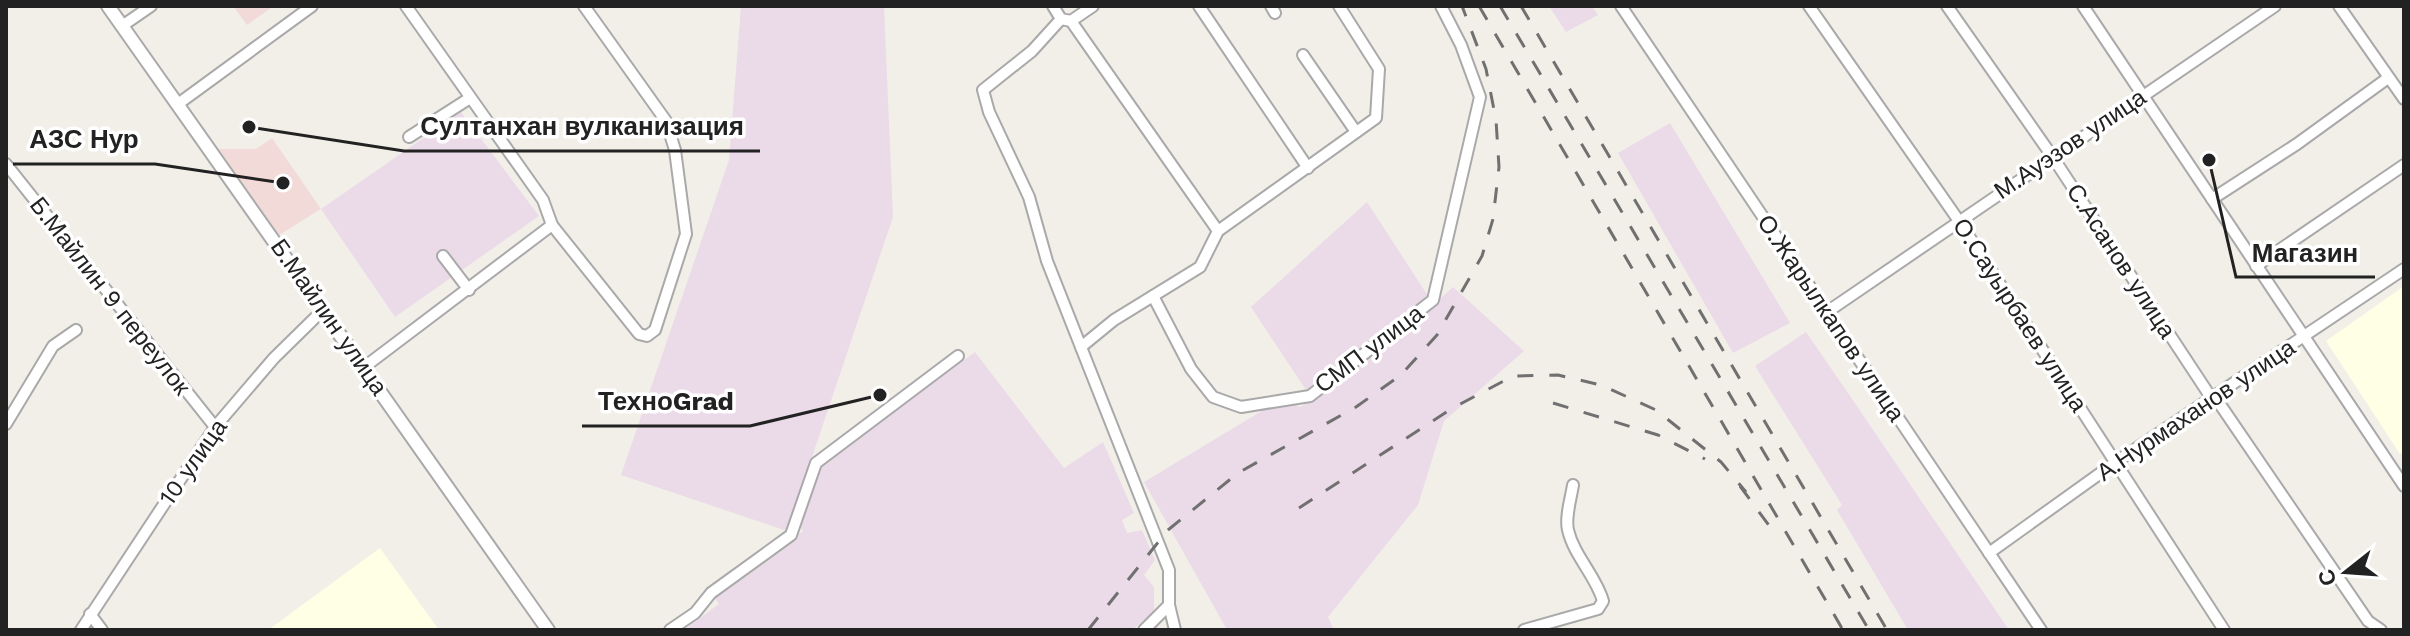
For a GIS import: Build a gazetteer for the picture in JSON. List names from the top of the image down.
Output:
{
  "streets": {
    "street": [
      "М.Ауэзов улица",
      "С.Асанов улица",
      "Б.Майлин 9 переулок",
      "О.Сауырбаев улица",
      "Б.Майлин улица",
      "О.Жарылкапов улица",
      "СМП улица",
      "А.Нурмаханов улица",
      "10 улица"
    ]
  },
  "crossings": [
    ["М.Ауэзов улица", "С.Асанов улица"],
    ["М.Ауэзов улица", "О.Сауырбаев улица"],
    ["М.Ауэзов улица", "О.Жарылкапов улица"],
    ["С.Асанов улица", "А.Нурмаханов улица"],
    ["Б.Майлин 9 переулок", "10 улица"],
    ["О.Сауырбаев улица", "А.Нурмаханов улица"],
    ["Б.Майлин улица", "10 улица"],
    ["О.Жарылкапов улица", "А.Нурмаханов улица"]
  ],
  "places": [
    "Султанхан вулканизация",
    "Магазин",
    "АЗС Нур",
    "ТехноGrad"
  ],
  "north": "left"
}
